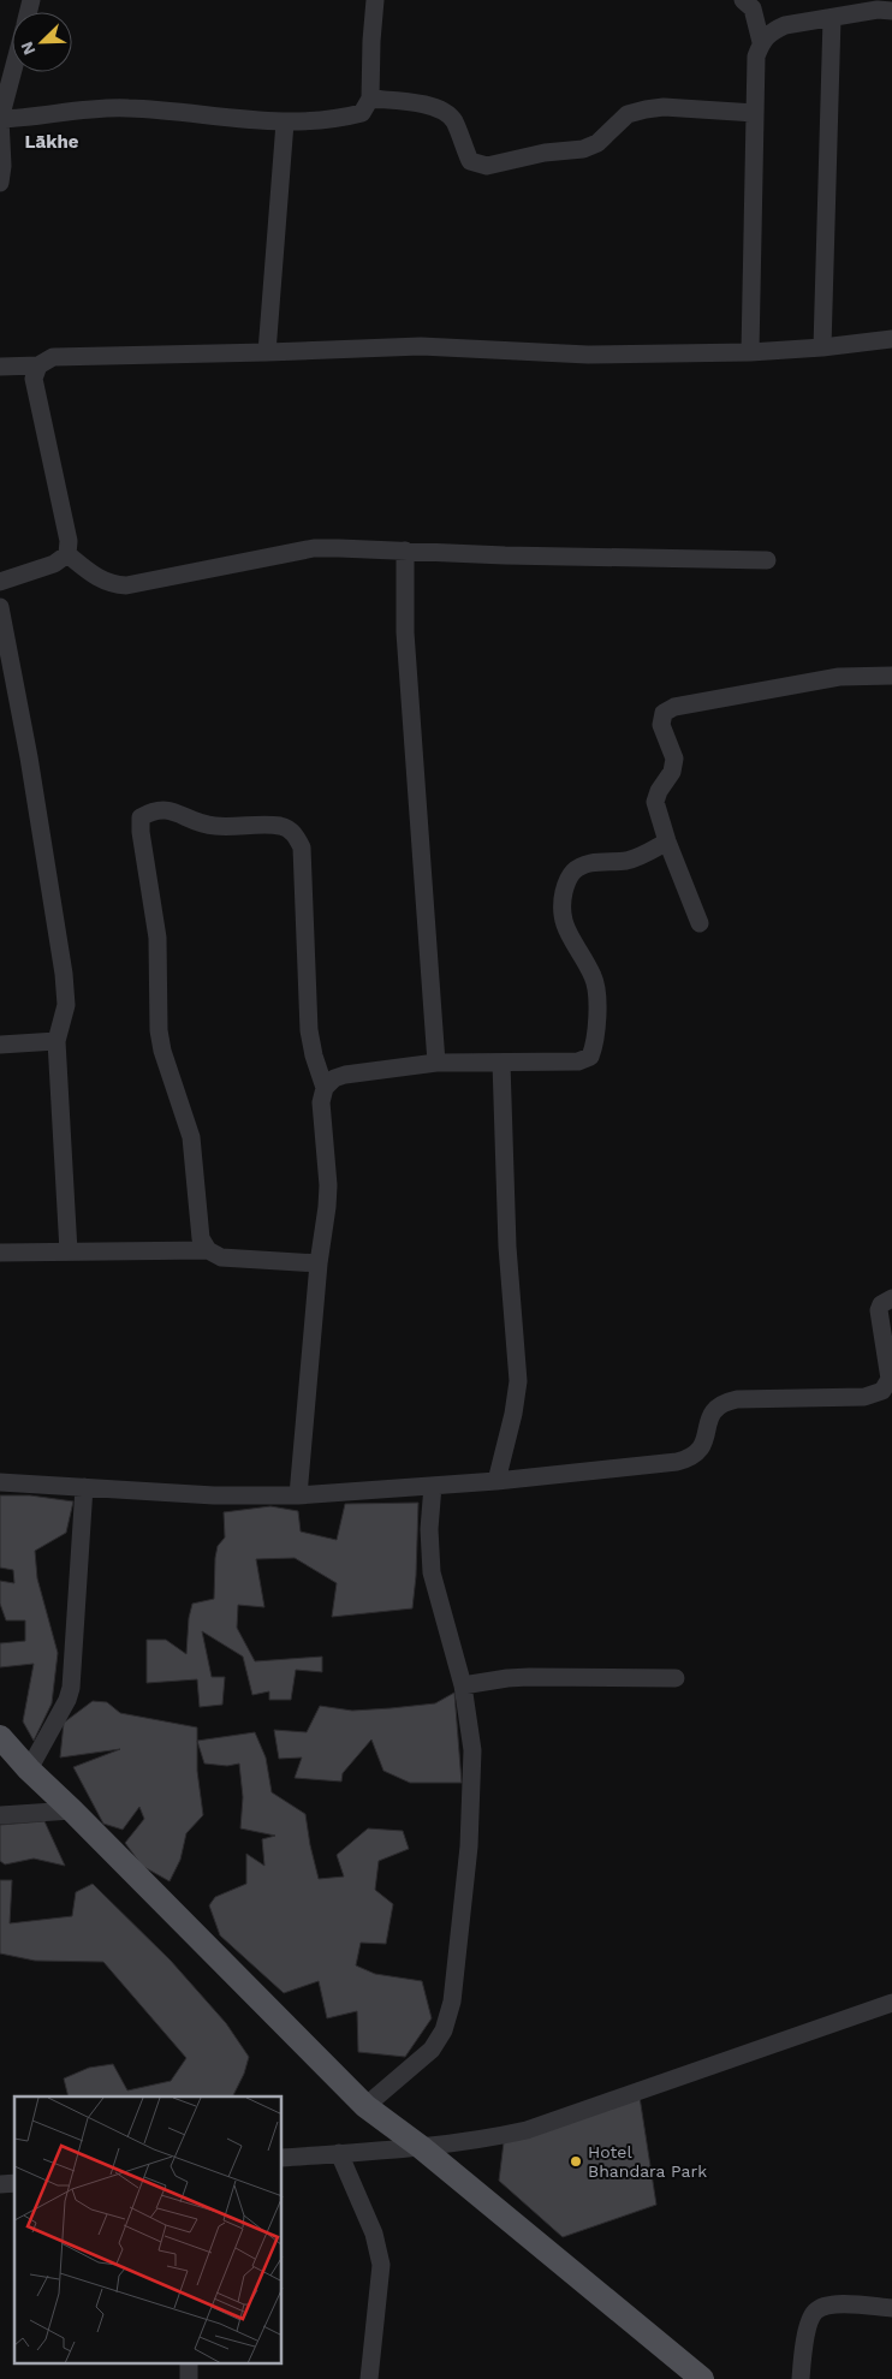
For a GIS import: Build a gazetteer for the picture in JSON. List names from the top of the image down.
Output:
{
  "districts": ["Lākhe"],
  "places": ["Hotel Bhandara Park"],
  "north": "bottom left"
}
